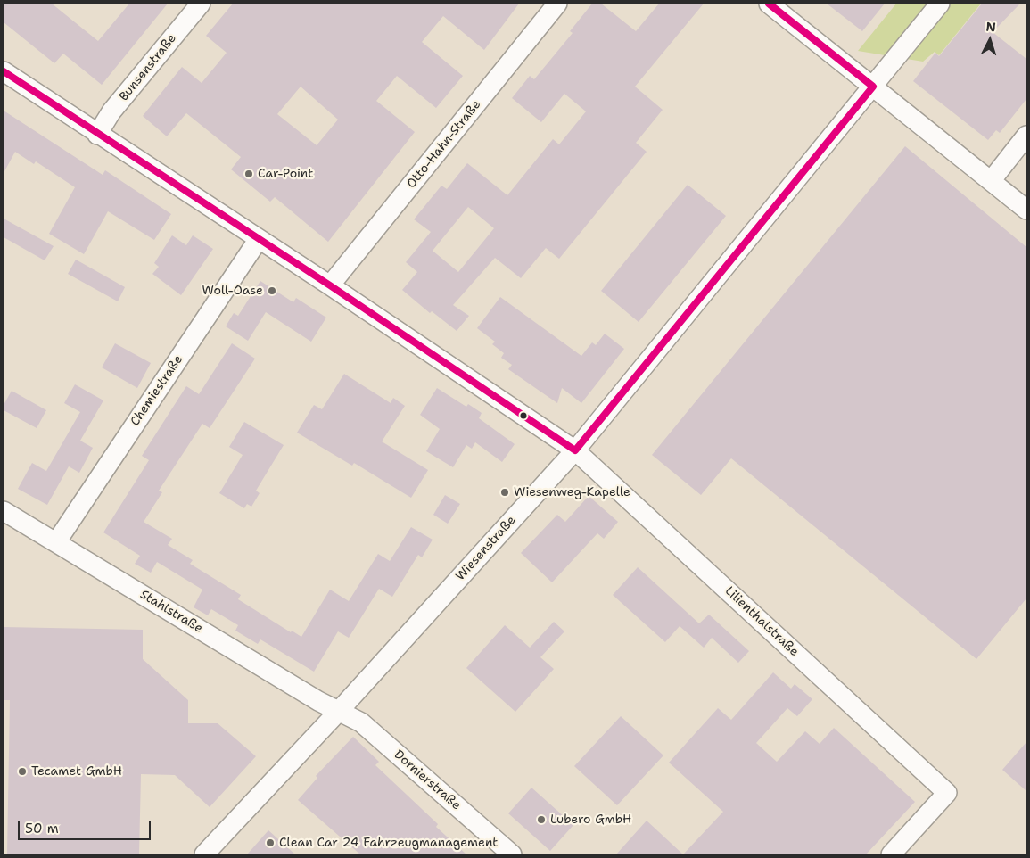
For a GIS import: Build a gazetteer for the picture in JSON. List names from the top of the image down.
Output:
{
  "streets": {
    "street": [
      "Bunsenstraße",
      "Otto-Hahn-Straße",
      "Chemiestraße",
      "Wiesenstraße",
      "Stahlstraße",
      "Lilienthalstraße",
      "Dornierstraße"
    ]
  },
  "crossings": [
    ["Bunsenstraße", "Lilienthalstraße"],
    ["Otto-Hahn-Straße", "Lilienthalstraße"],
    ["Chemiestraße", "Stahlstraße"],
    ["Chemiestraße", "Lilienthalstraße"],
    ["Wiesenstraße", "Stahlstraße"],
    ["Wiesenstraße", "Lilienthalstraße"],
    ["Wiesenstraße", "Dornierstraße"],
    ["Stahlstraße", "Dornierstraße"]
  ],
  "places": [
    "Car-Point",
    "Woll-Oase",
    "Wiesenweg-Kapelle",
    "Tecamet GmbH",
    "Lubero GmbH",
    "Clean Car 24 Fahrzeugmanagement"
  ],
  "scale_bar": "50 m",
  "north": "top"
}
